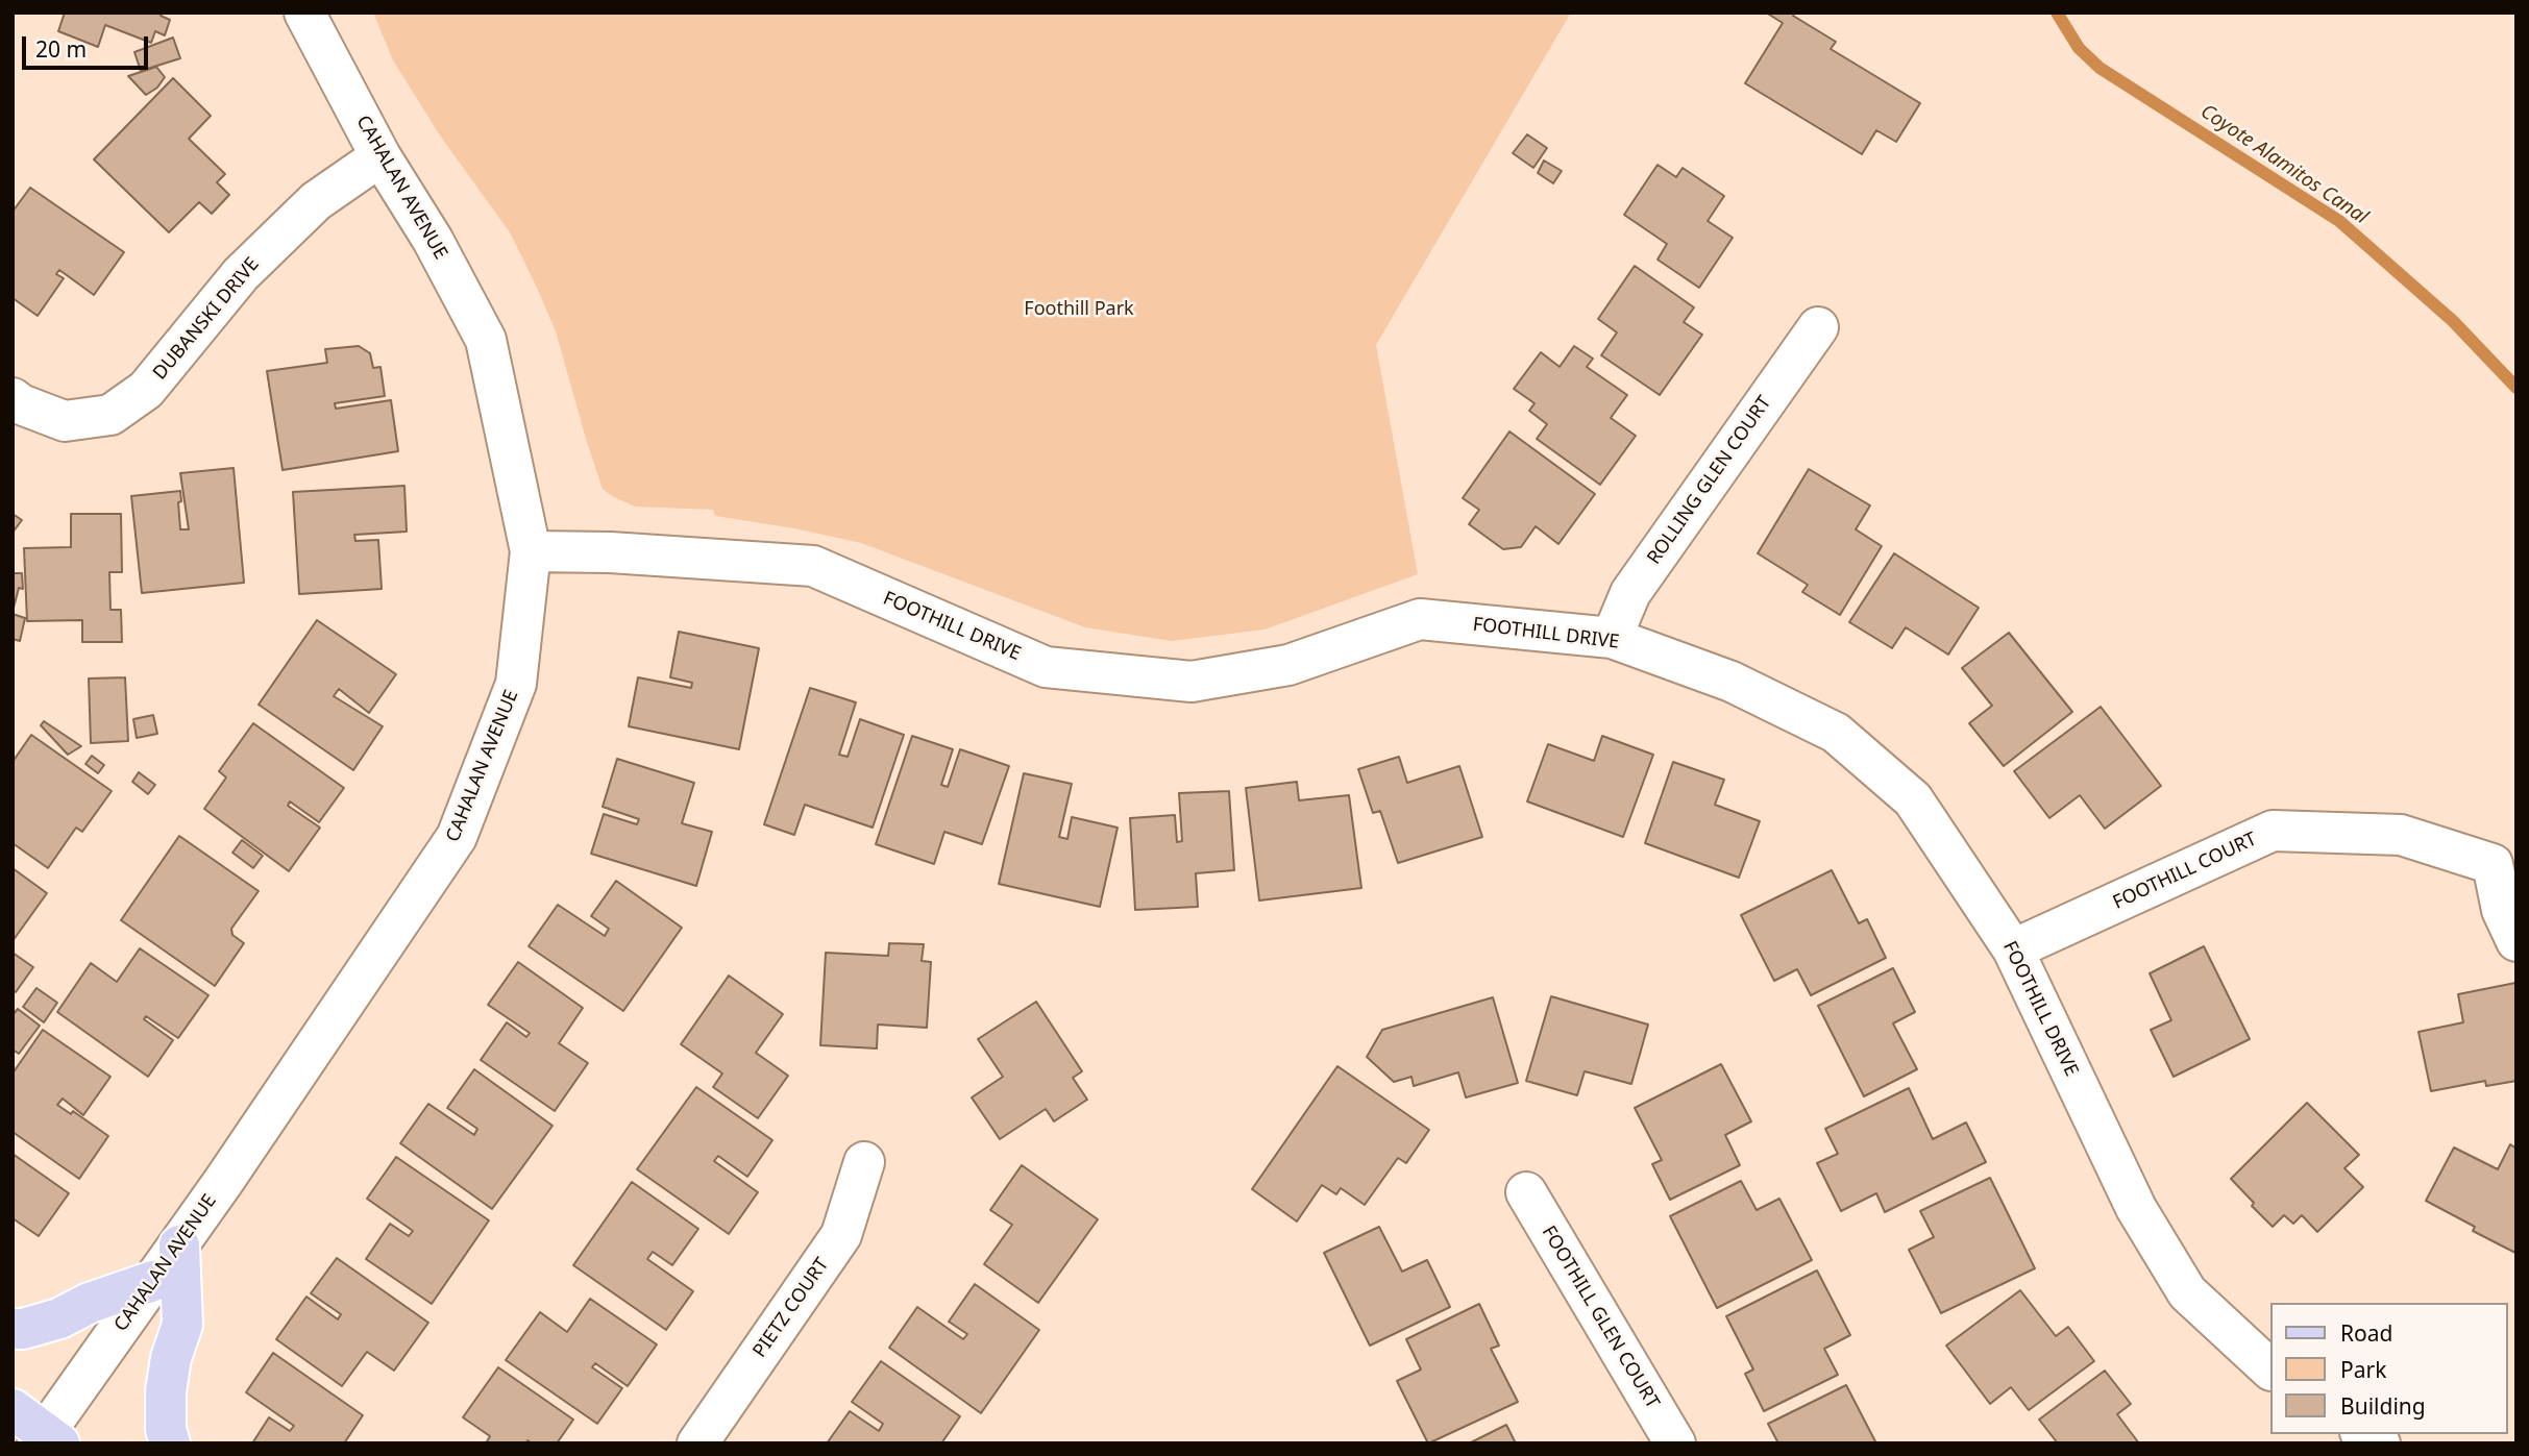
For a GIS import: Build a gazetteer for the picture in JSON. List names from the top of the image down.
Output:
{
  "streets": {
    "street": [
      "CAHALAN AVENUE",
      "DUBANSKI DRIVE",
      "ROLLING GLEN COURT",
      "FOOTHILL DRIVE",
      "FOOTHILL COURT",
      "PIETZ COURT",
      "FOOTHILL GLEN COURT"
    ]
  },
  "crossings": [
    ["CAHALAN AVENUE", "DUBANSKI DRIVE"],
    ["CAHALAN AVENUE", "FOOTHILL DRIVE"],
    ["ROLLING GLEN COURT", "FOOTHILL DRIVE"],
    ["FOOTHILL DRIVE", "FOOTHILL COURT"]
  ],
  "water": ["Coyote Alamitos Canal"],
  "parks": ["Foothill Park"],
  "legend": ["Road", "Park", "Building"],
  "scale_bar": "20 m"
}
